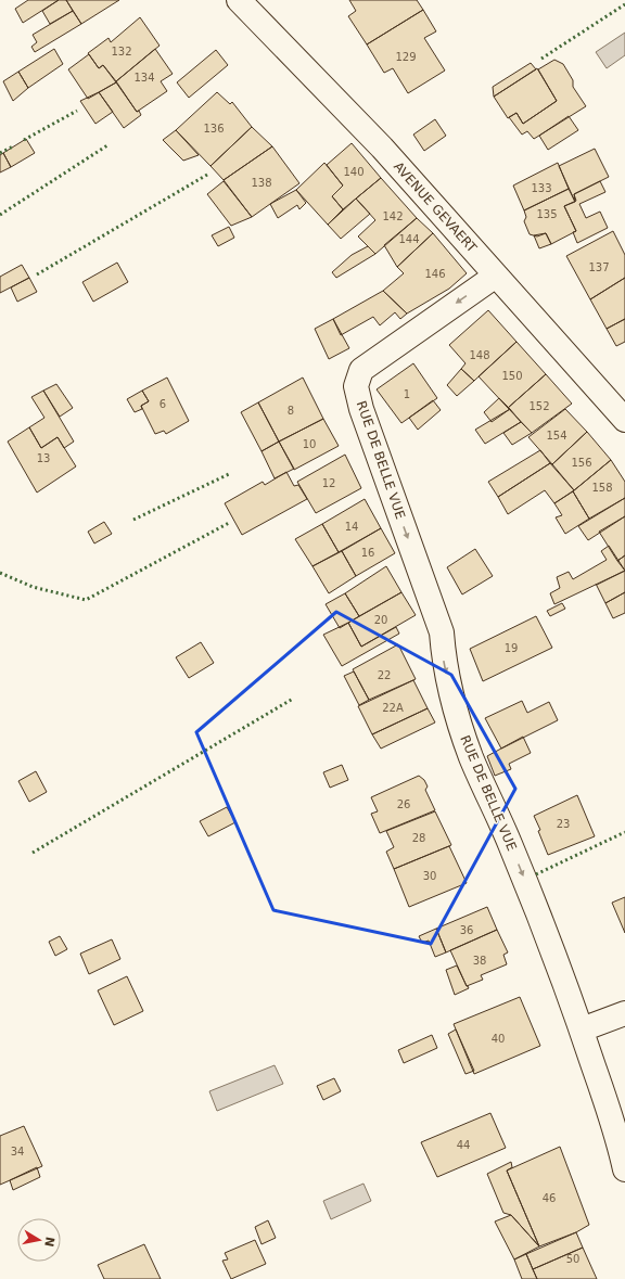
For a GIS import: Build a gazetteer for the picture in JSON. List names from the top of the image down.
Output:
{
  "streets": {
    "street": ["AVENUE GEVAERT", "RUE DE BELLE VUE"]
  },
  "crossings": [
    ["AVENUE GEVAERT", "RUE DE BELLE VUE"]
  ],
  "one_way": ["RUE DE BELLE VUE"],
  "house_numbers": [
    "132",
    "129",
    "134",
    "136",
    "140",
    "138",
    "133",
    "135",
    "142",
    "144",
    "137",
    "146",
    "148",
    "150",
    "1",
    "6",
    "152",
    "8",
    "154",
    "10",
    "13",
    "156",
    "12",
    "158",
    "14",
    "16",
    "20",
    "19",
    "22",
    "22A",
    "26",
    "23",
    "28",
    "30",
    "36",
    "38",
    "40",
    "44",
    "34",
    "46",
    "50"
  ],
  "north": "right"
}
